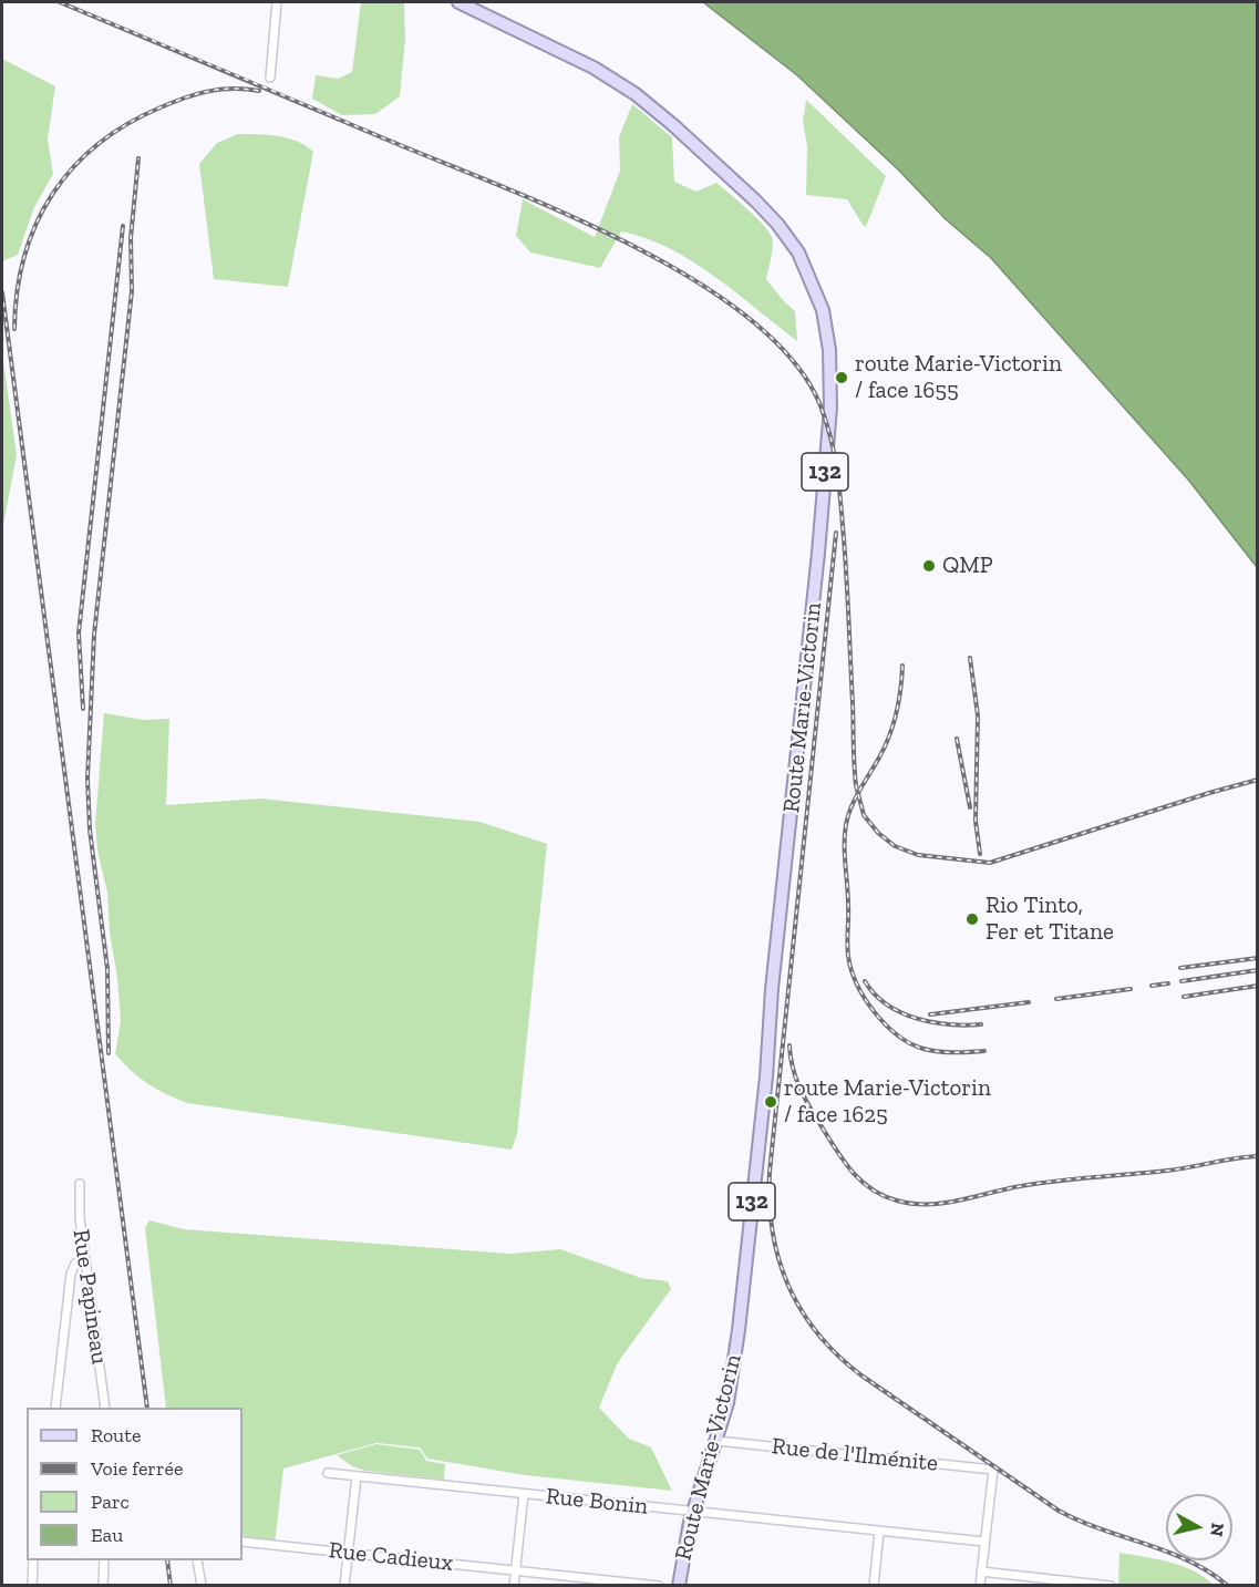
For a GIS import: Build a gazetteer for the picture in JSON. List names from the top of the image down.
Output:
{
  "streets": {
    "main road": ["132", "Route Marie-Victorin"],
    "street": [
      "Rue Papineau",
      "Rue de l'Ilménite",
      "Rue Bonin",
      "Rue Cadieux"
    ]
  },
  "crossings": [
    ["Route Marie-Victorin", "Rue de l'Ilménite"],
    ["Route Marie-Victorin", "Rue Bonin"],
    ["Rue de l'Ilménite", "Rue Bonin"]
  ],
  "places": [
    "route Marie-Victorin / face 1655",
    "QMP",
    "Rio Tinto, Fer et Titane",
    "route Marie-Victorin / face 1625"
  ],
  "legend": [
    "Route",
    "Voie ferrée",
    "Parc",
    "Eau"
  ],
  "north": "right"
}
